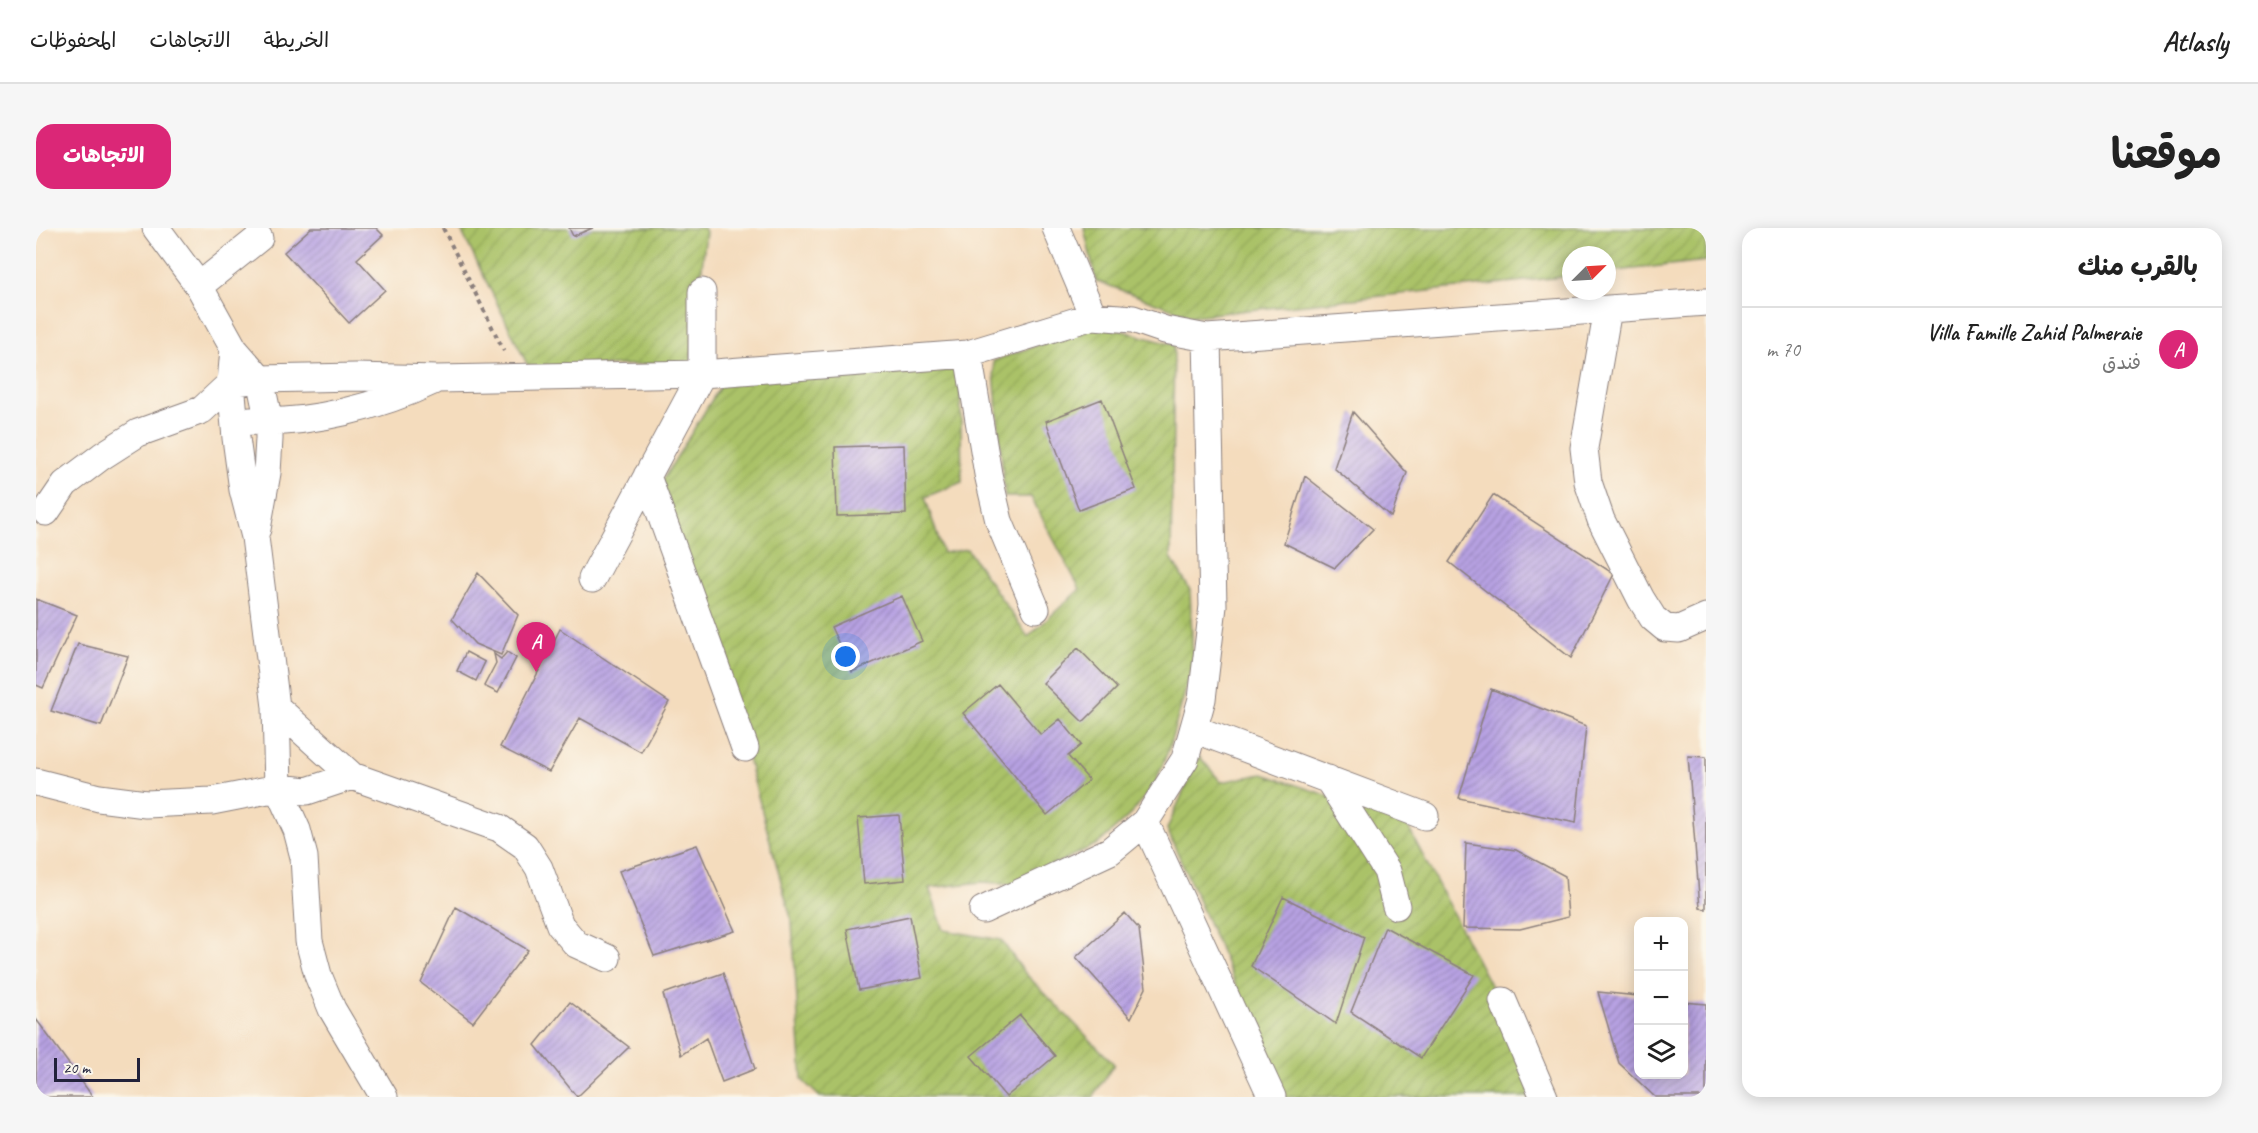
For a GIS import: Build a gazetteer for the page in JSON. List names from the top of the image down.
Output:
{
  "scale_bar": "20 m",
  "north": "top right",
  "page": {
    "header": "Atlasly",
    "nav": ["الخريطة", "الاتجاهات", "المحفوظات"],
    "title": "موقعنا",
    "buttons": "الاتجاهات",
    "heading": "بالقرب منك",
    "list": [
      {
        "mark": "A",
        "name": "Villa Famille Zahid Palmeraie",
        "note": "فندق",
        "value": "70 m"
      }
    ],
    "pins": "A",
    "map_buttons": ["+", "−"],
    "scale": "20 m"
  }
}
